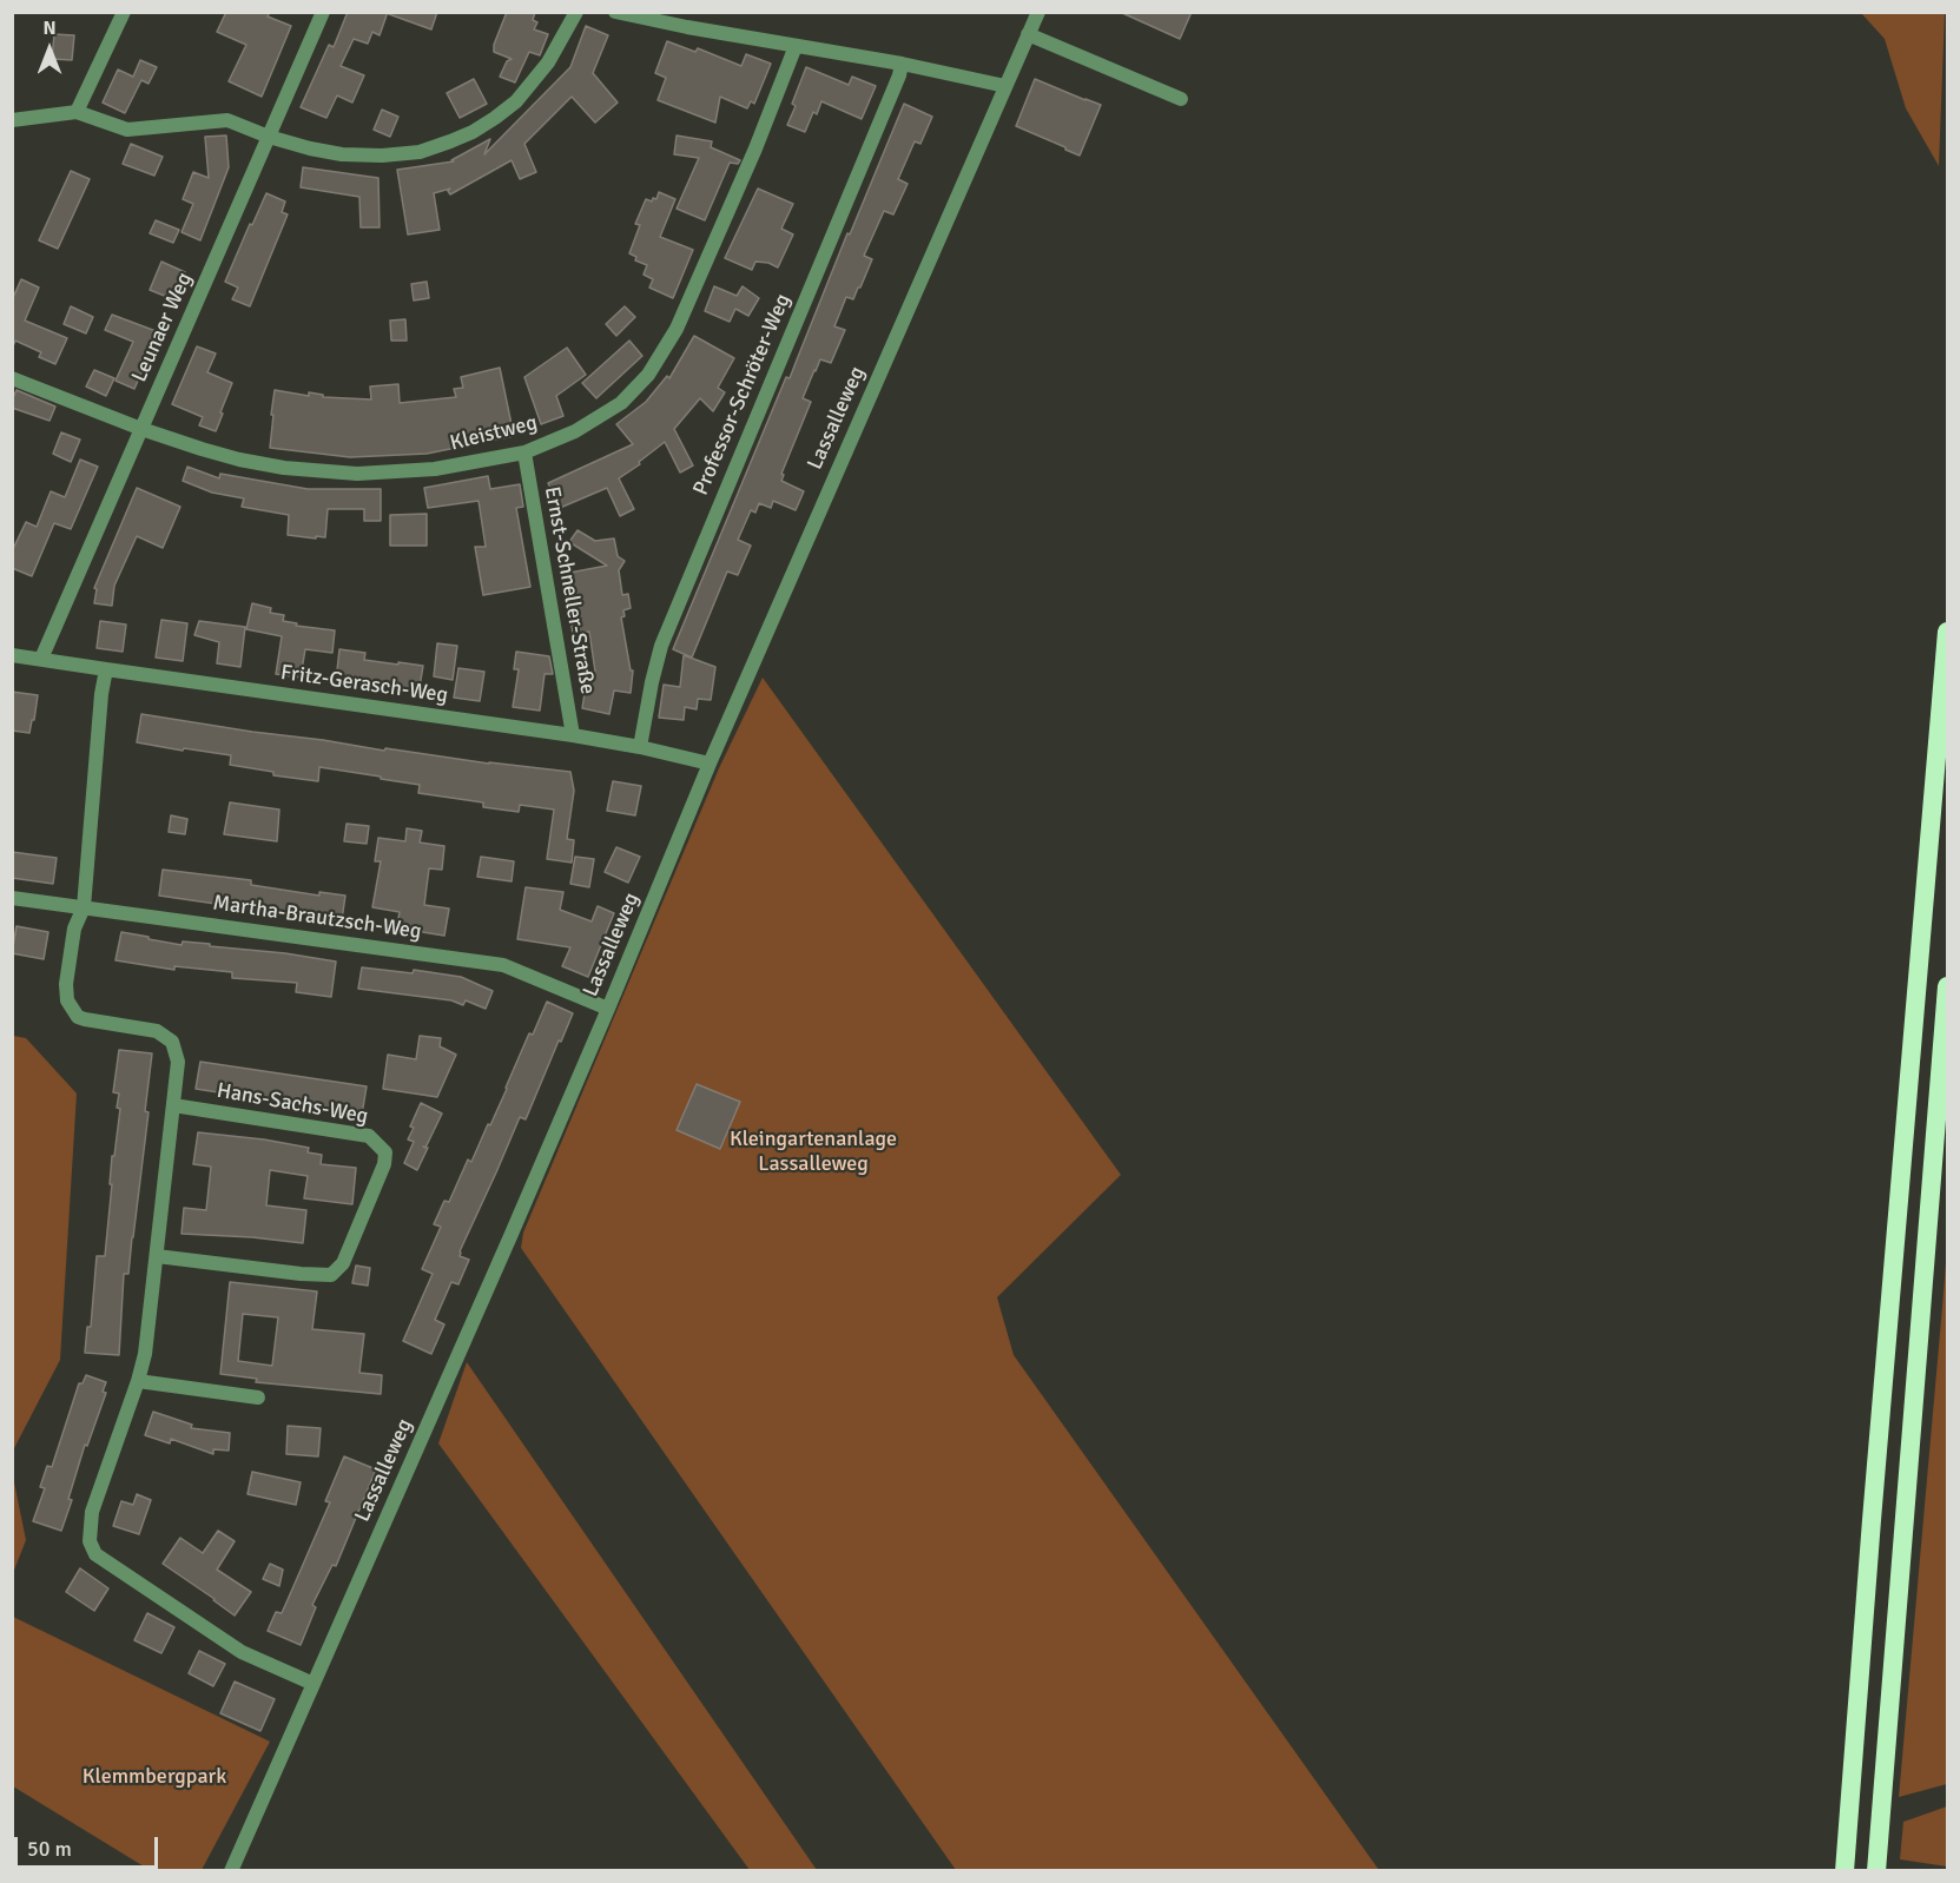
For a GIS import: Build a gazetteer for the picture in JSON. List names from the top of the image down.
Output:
{
  "streets": {
    "street": [
      "Leunaer Weg",
      "Professor-Schröter-Weg",
      "Lassalleweg",
      "Kleistweg",
      "Ernst-Schneller-Straße",
      "Fritz-Gerasch-Weg",
      "Martha-Brautzsch-Weg",
      "Hans-Sachs-Weg"
    ]
  },
  "crossings": [
    ["Leunaer Weg", "Kleistweg"],
    ["Leunaer Weg", "Fritz-Gerasch-Weg"],
    ["Professor-Schröter-Weg", "Fritz-Gerasch-Weg"],
    ["Lassalleweg", "Fritz-Gerasch-Weg"],
    ["Lassalleweg", "Martha-Brautzsch-Weg"],
    ["Kleistweg", "Ernst-Schneller-Straße"],
    ["Ernst-Schneller-Straße", "Fritz-Gerasch-Weg"]
  ],
  "parks": ["Kleingartenanlage Lassalleweg", "Klemmbergpark"],
  "scale_bar": "50 m",
  "north": "top"
}
